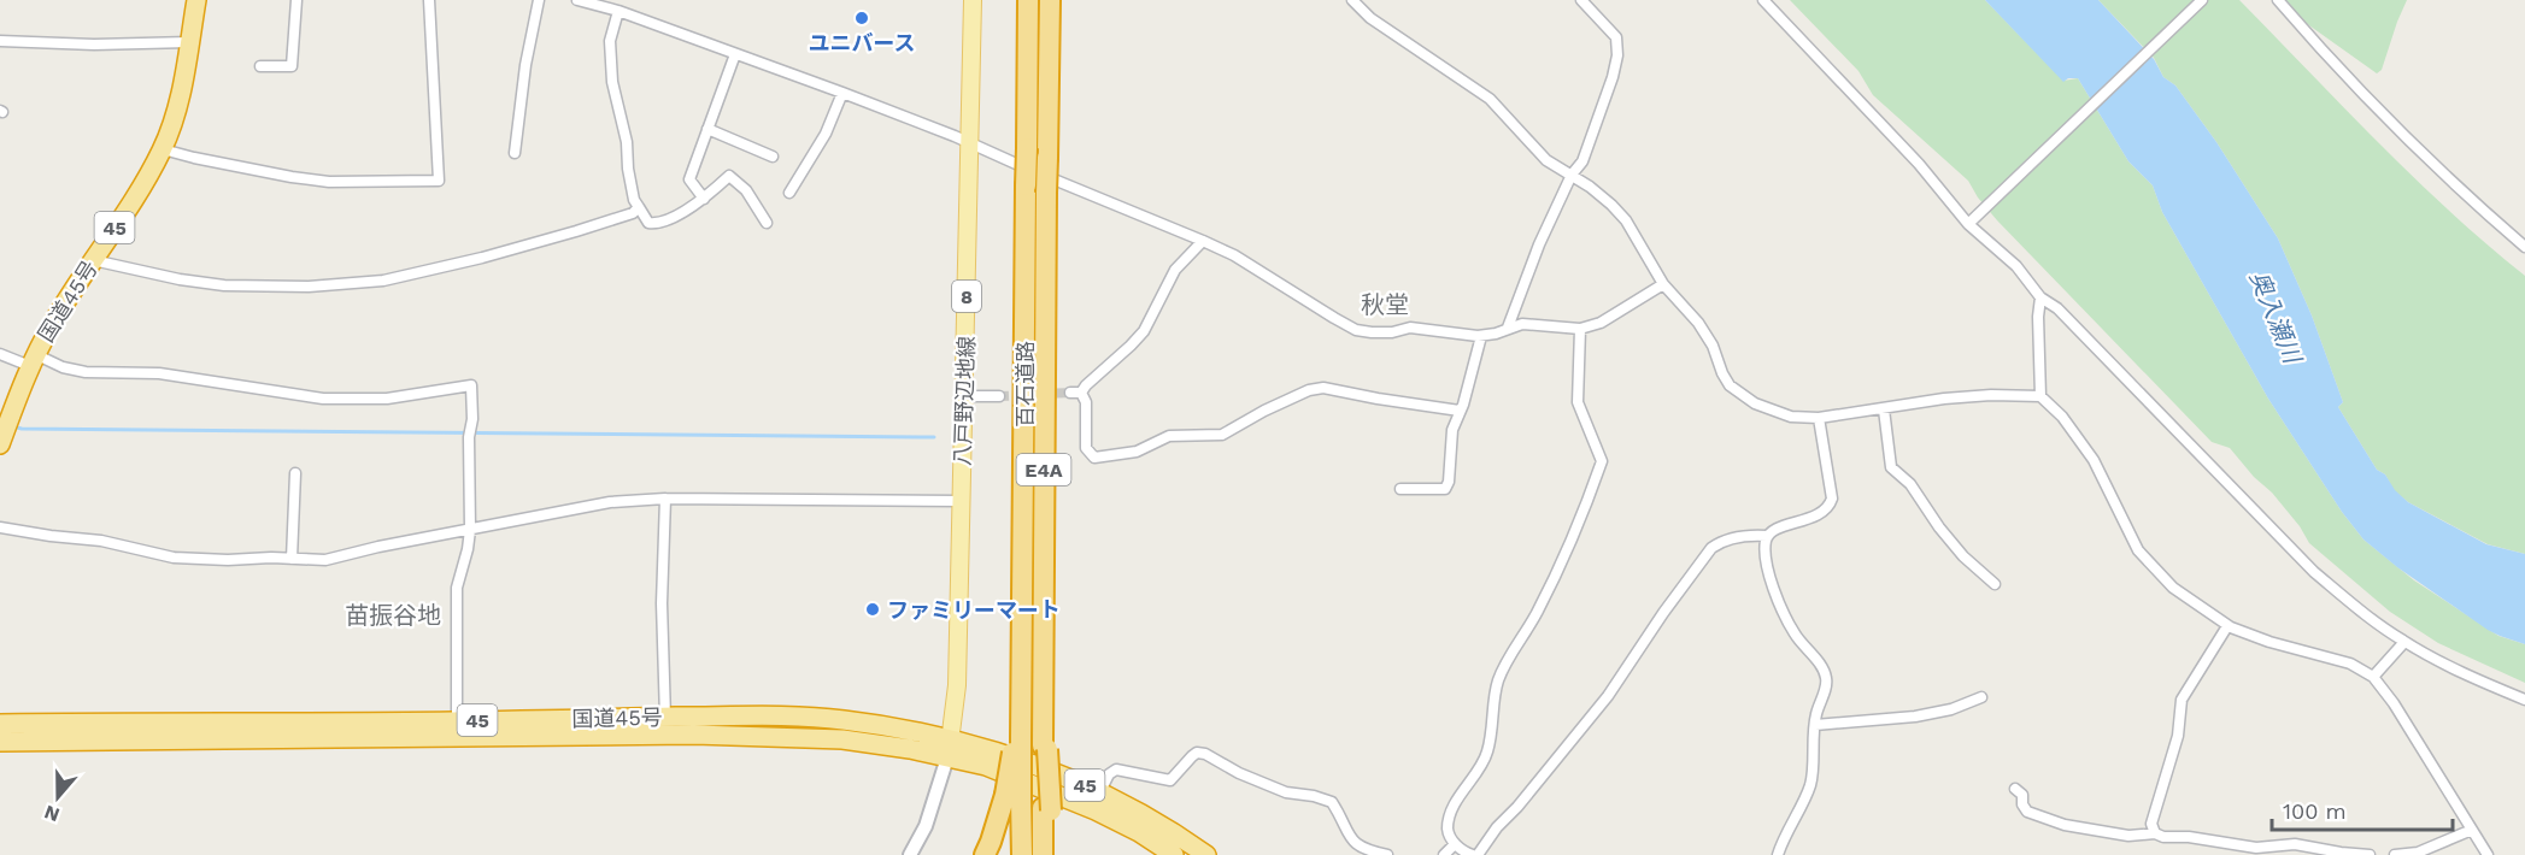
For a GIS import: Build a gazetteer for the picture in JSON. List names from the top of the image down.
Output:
{
  "streets": {
    "highway": [
      "45",
      "国道45号",
      "百石道路",
      "E4A"
    ],
    "main road": ["8", "八戸野辺地線"]
  },
  "crossings": [
    ["国道45号", "八戸野辺地線"]
  ],
  "districts": ["秋堂", "苗振谷地"],
  "water": ["奥入瀬川"],
  "places": ["ユニバース", "ファミリーマート"],
  "scale_bar": "100 m",
  "north": "bottom"
}
